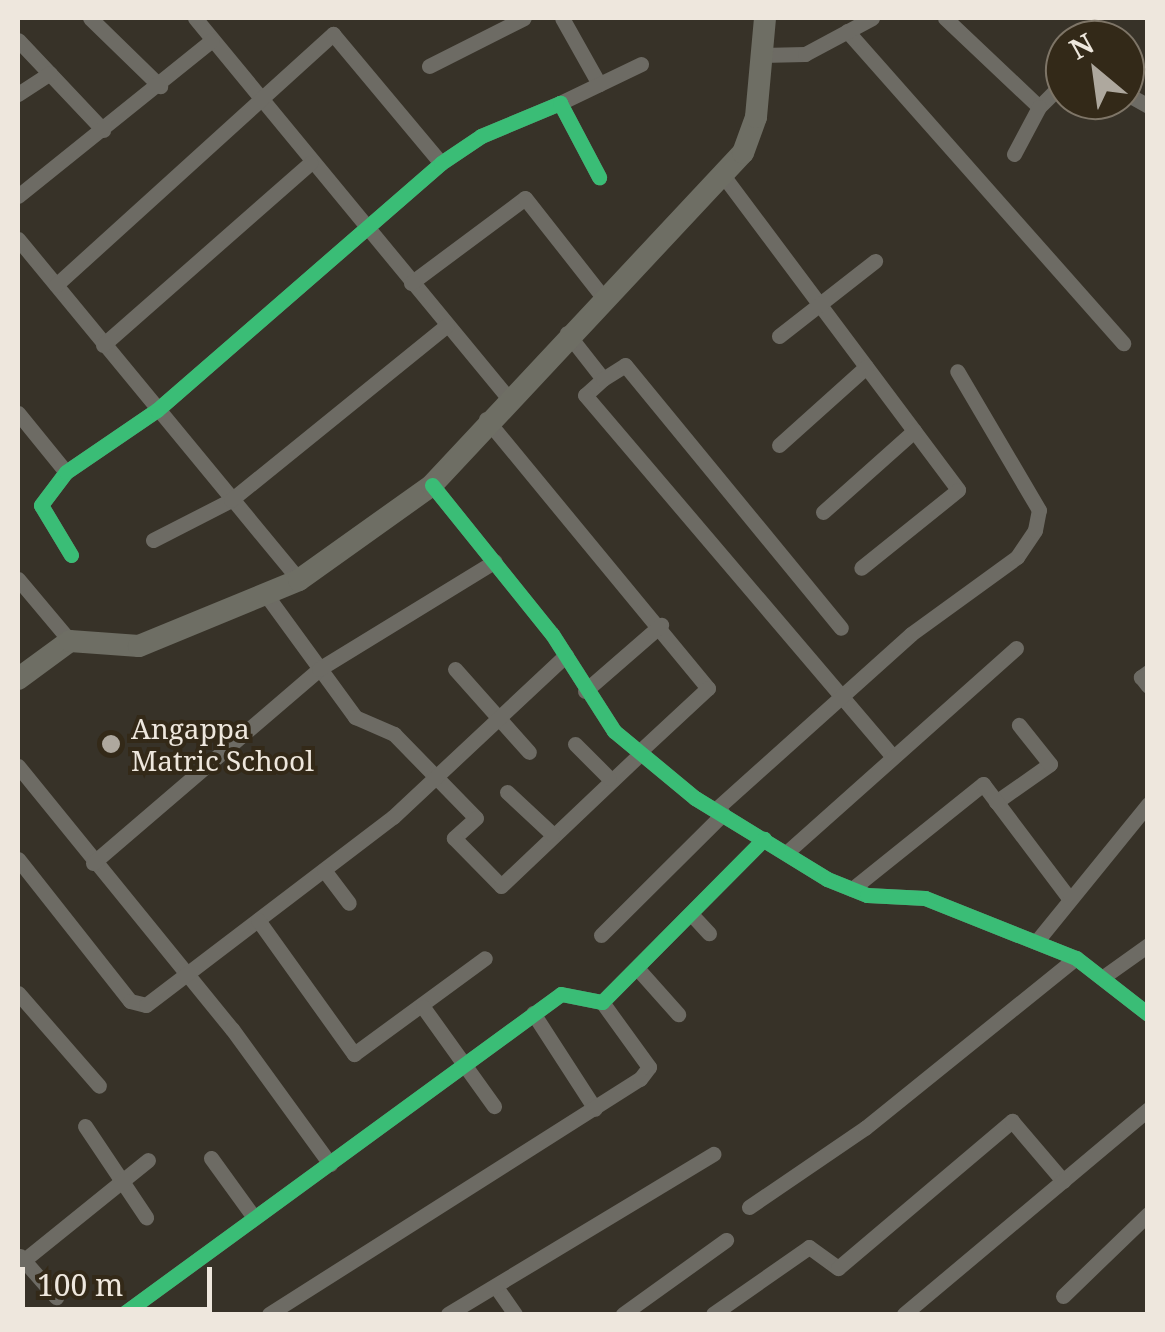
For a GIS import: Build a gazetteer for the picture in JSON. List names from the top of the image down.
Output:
{
  "places": ["Angappa Matric School"],
  "scale_bar": "100 m",
  "north": "top left"
}
